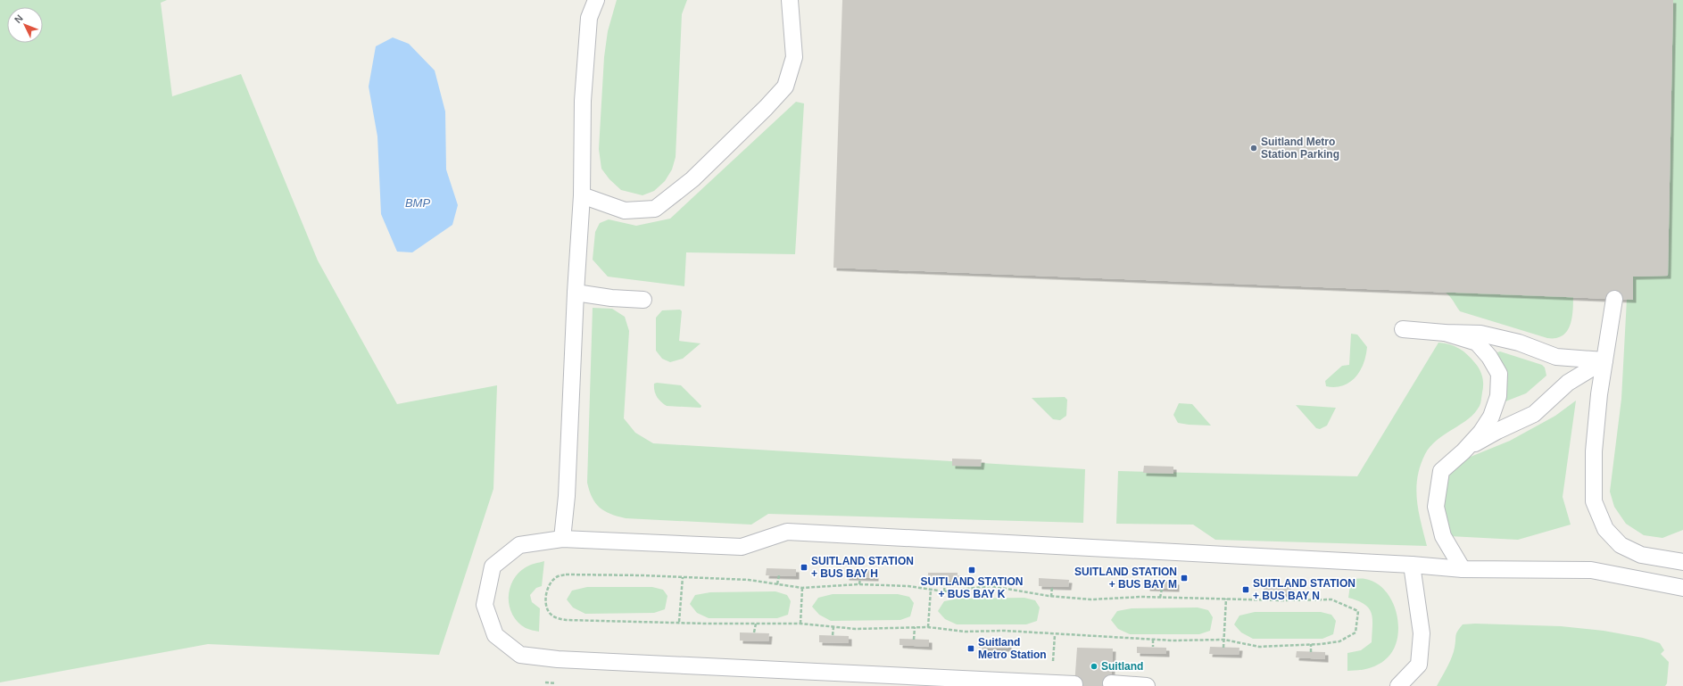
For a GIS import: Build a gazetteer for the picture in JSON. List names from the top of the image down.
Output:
{
  "water": ["BMP"],
  "places": {
    "other": ["Suitland Metro Station Parking", "Suitland"],
    "transit": [
      "SUITLAND STATION + BUS BAY H",
      "SUITLAND STATION + BUS BAY K",
      "SUITLAND STATION + BUS BAY M",
      "SUITLAND STATION + BUS BAY N",
      "Suitland Metro Station"
    ]
  },
  "north": "top left"
}
